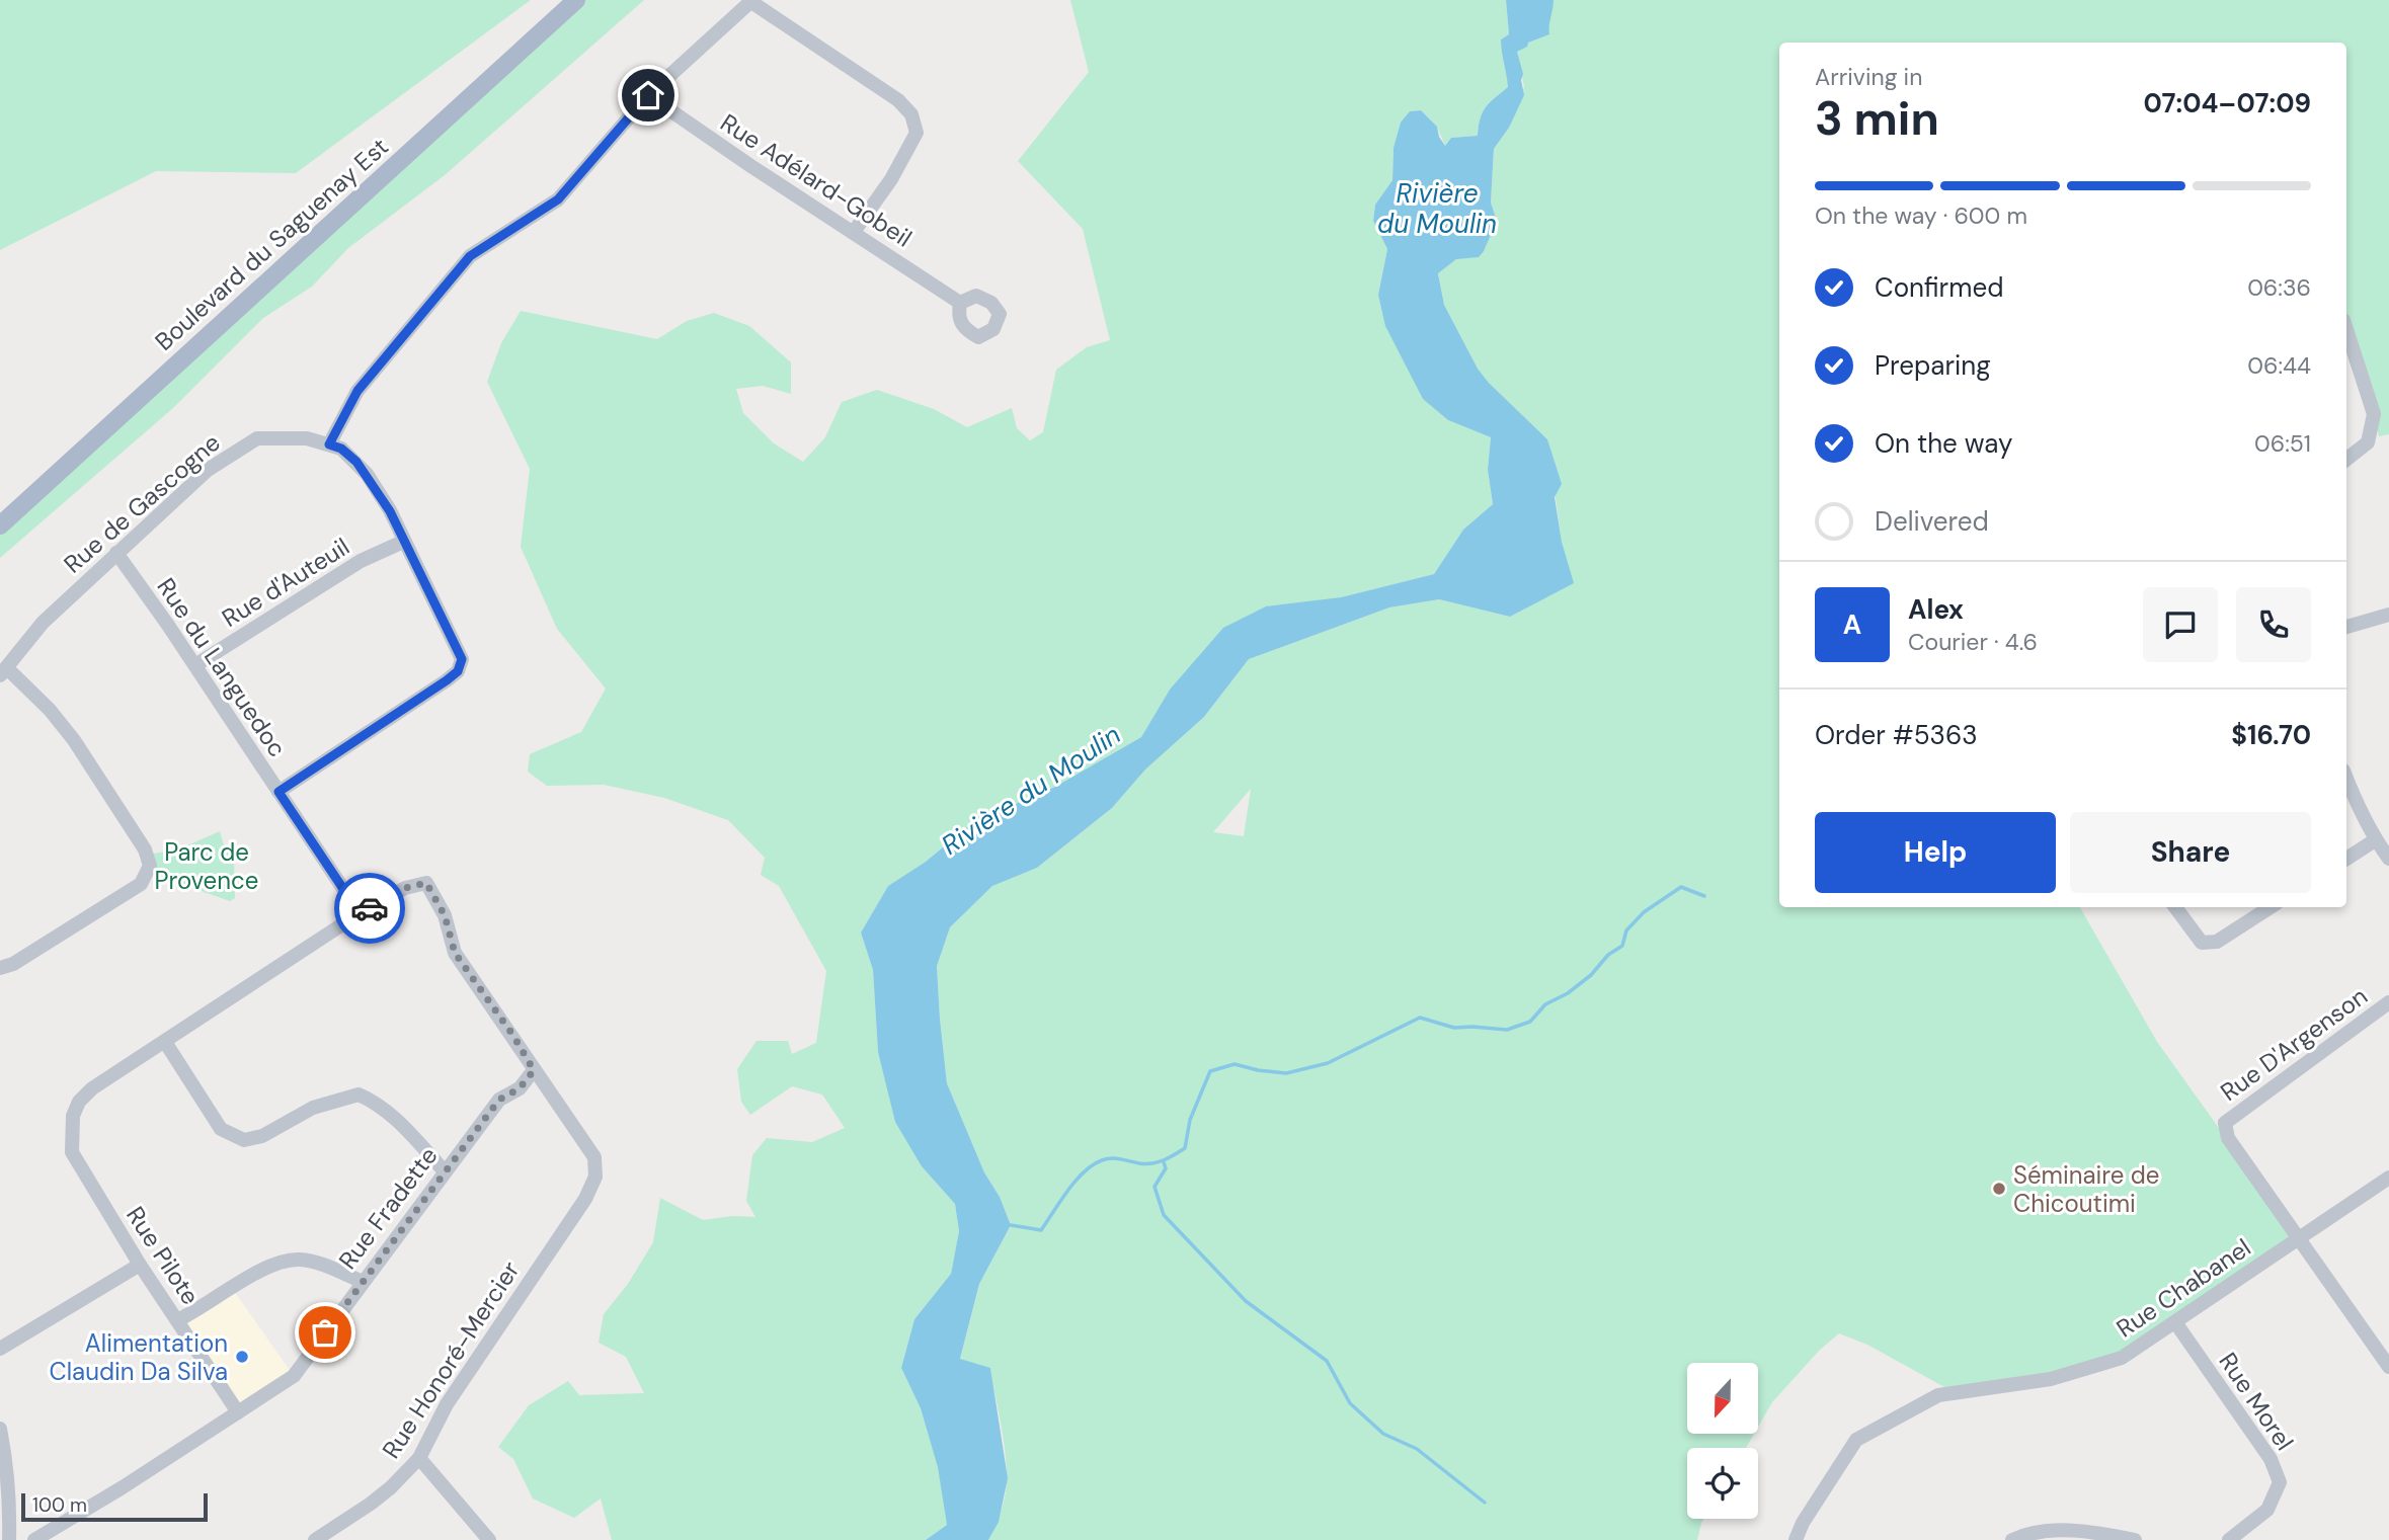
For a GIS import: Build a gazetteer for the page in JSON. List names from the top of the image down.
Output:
{
  "streets": {
    "main road": ["Boulevard du Saguenay Est"],
    "street": [
      "Rue Adélard-Gobeil",
      "Rue de Gascogne",
      "Rue d'Auteuil",
      "Rue du Languedoc",
      "Rue D'Argenson",
      "Rue Fradette",
      "Rue Pilote",
      "Rue Chabanel",
      "Rue Honoré-Mercier",
      "Rue Morel"
    ]
  },
  "crossings": [
    ["Rue de Gascogne", "Rue d'Auteuil"],
    ["Rue de Gascogne", "Rue du Languedoc"],
    ["Rue d'Auteuil", "Rue du Languedoc"],
    ["Rue D'Argenson", "Rue Chabanel"],
    ["Rue Fradette", "Rue Pilote"],
    ["Rue Fradette", "Rue Honoré-Mercier"],
    ["Rue Chabanel", "Rue Morel"]
  ],
  "water": ["Rivière du Moulin"],
  "parks": ["Parc de Provence"],
  "places": ["Séminaire de Chicoutimi", "Alimentation Claudin Da Silva"],
  "scale_bar": "100 m",
  "north": "bottom",
  "page": {
    "heading": ["3 min", "Arriving in", "07:04–07:09"],
    "panel": [
      "Alex",
      "Courier · 4.6",
      "Order #5363",
      "$16.70"
    ],
    "bar": "On the way · 600 m",
    "list": [
      ["Confirmed", "06:36"],
      ["Preparing", "06:44"],
      ["On the way", "06:51"],
      "Delivered"
    ],
    "round": "A",
    "buttons": ["Help", "Share"],
    "scale": "100 m"
  }
}
